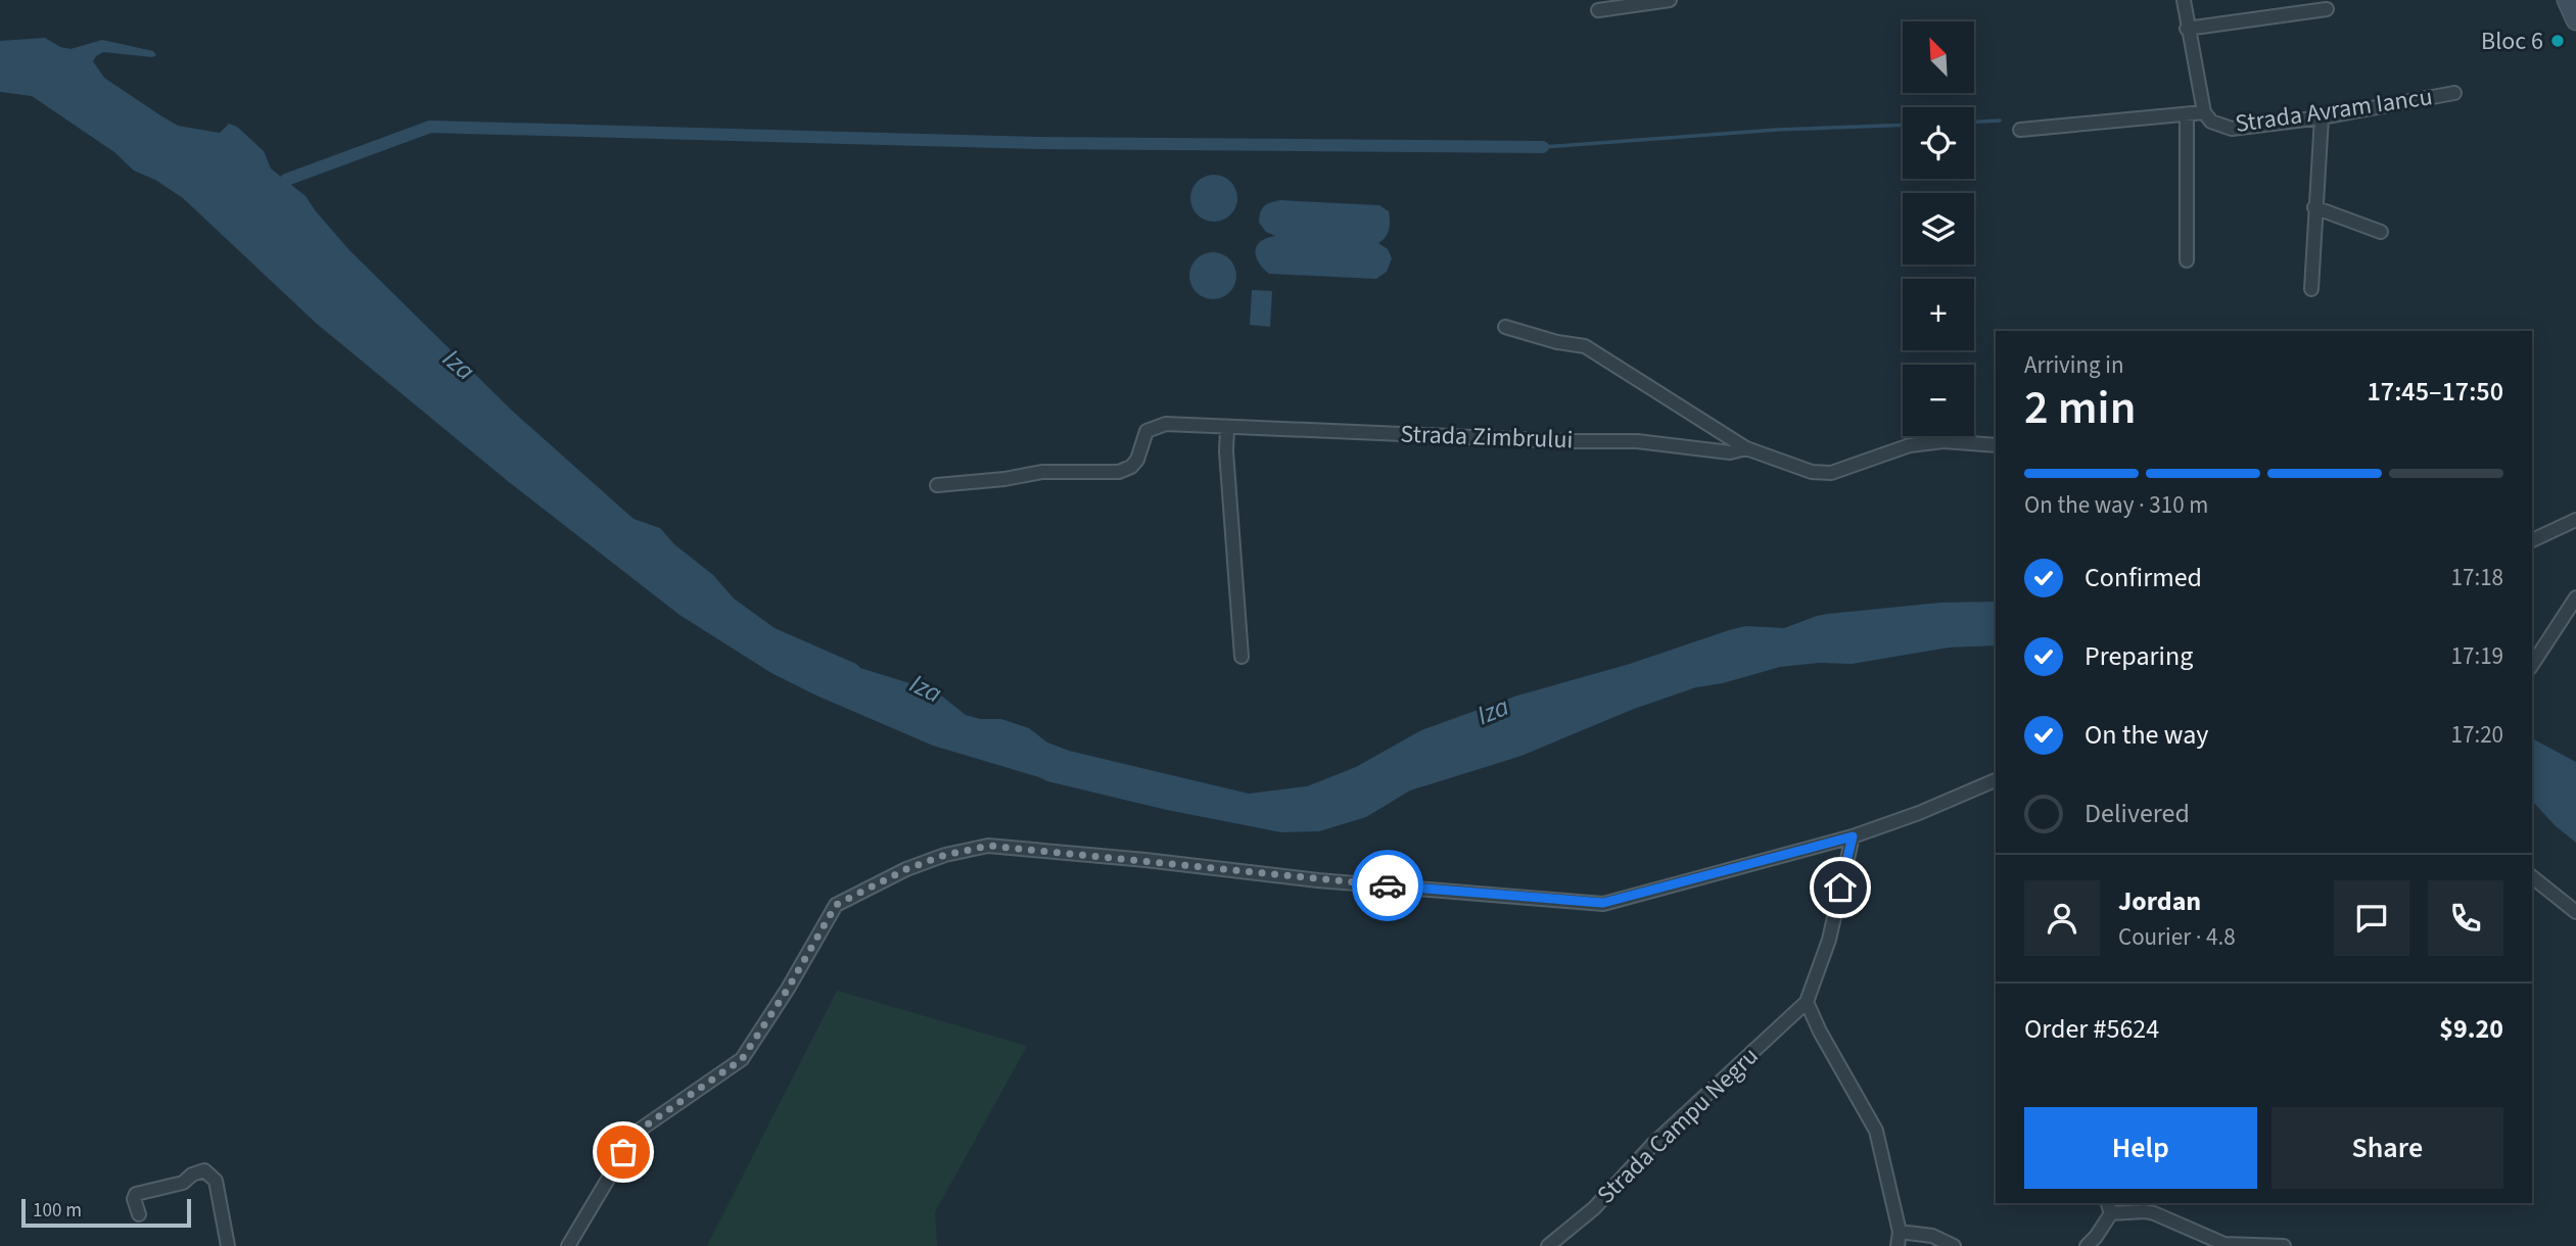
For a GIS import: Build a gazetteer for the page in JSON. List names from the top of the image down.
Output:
{
  "streets": {
    "street": ["Strada Avram Iancu", "Strada Zimbrului", "Strada Campu Negru"]
  },
  "water": ["Iza"],
  "places": ["Bloc 6"],
  "scale_bar": "100 m",
  "north": "top left",
  "page": {
    "map_buttons": ["+", "−"],
    "heading": ["2 min", "Arriving in", "17:45–17:50"],
    "panel": [
      "Jordan",
      "Courier · 4.8",
      "Order #5624",
      "$9.20"
    ],
    "bar": "On the way · 310 m",
    "list": [
      ["Confirmed", "17:18"],
      ["Preparing", "17:19"],
      ["On the way", "17:20"],
      "Delivered"
    ],
    "buttons": ["Help", "Share"],
    "scale": "100 m"
  }
}
